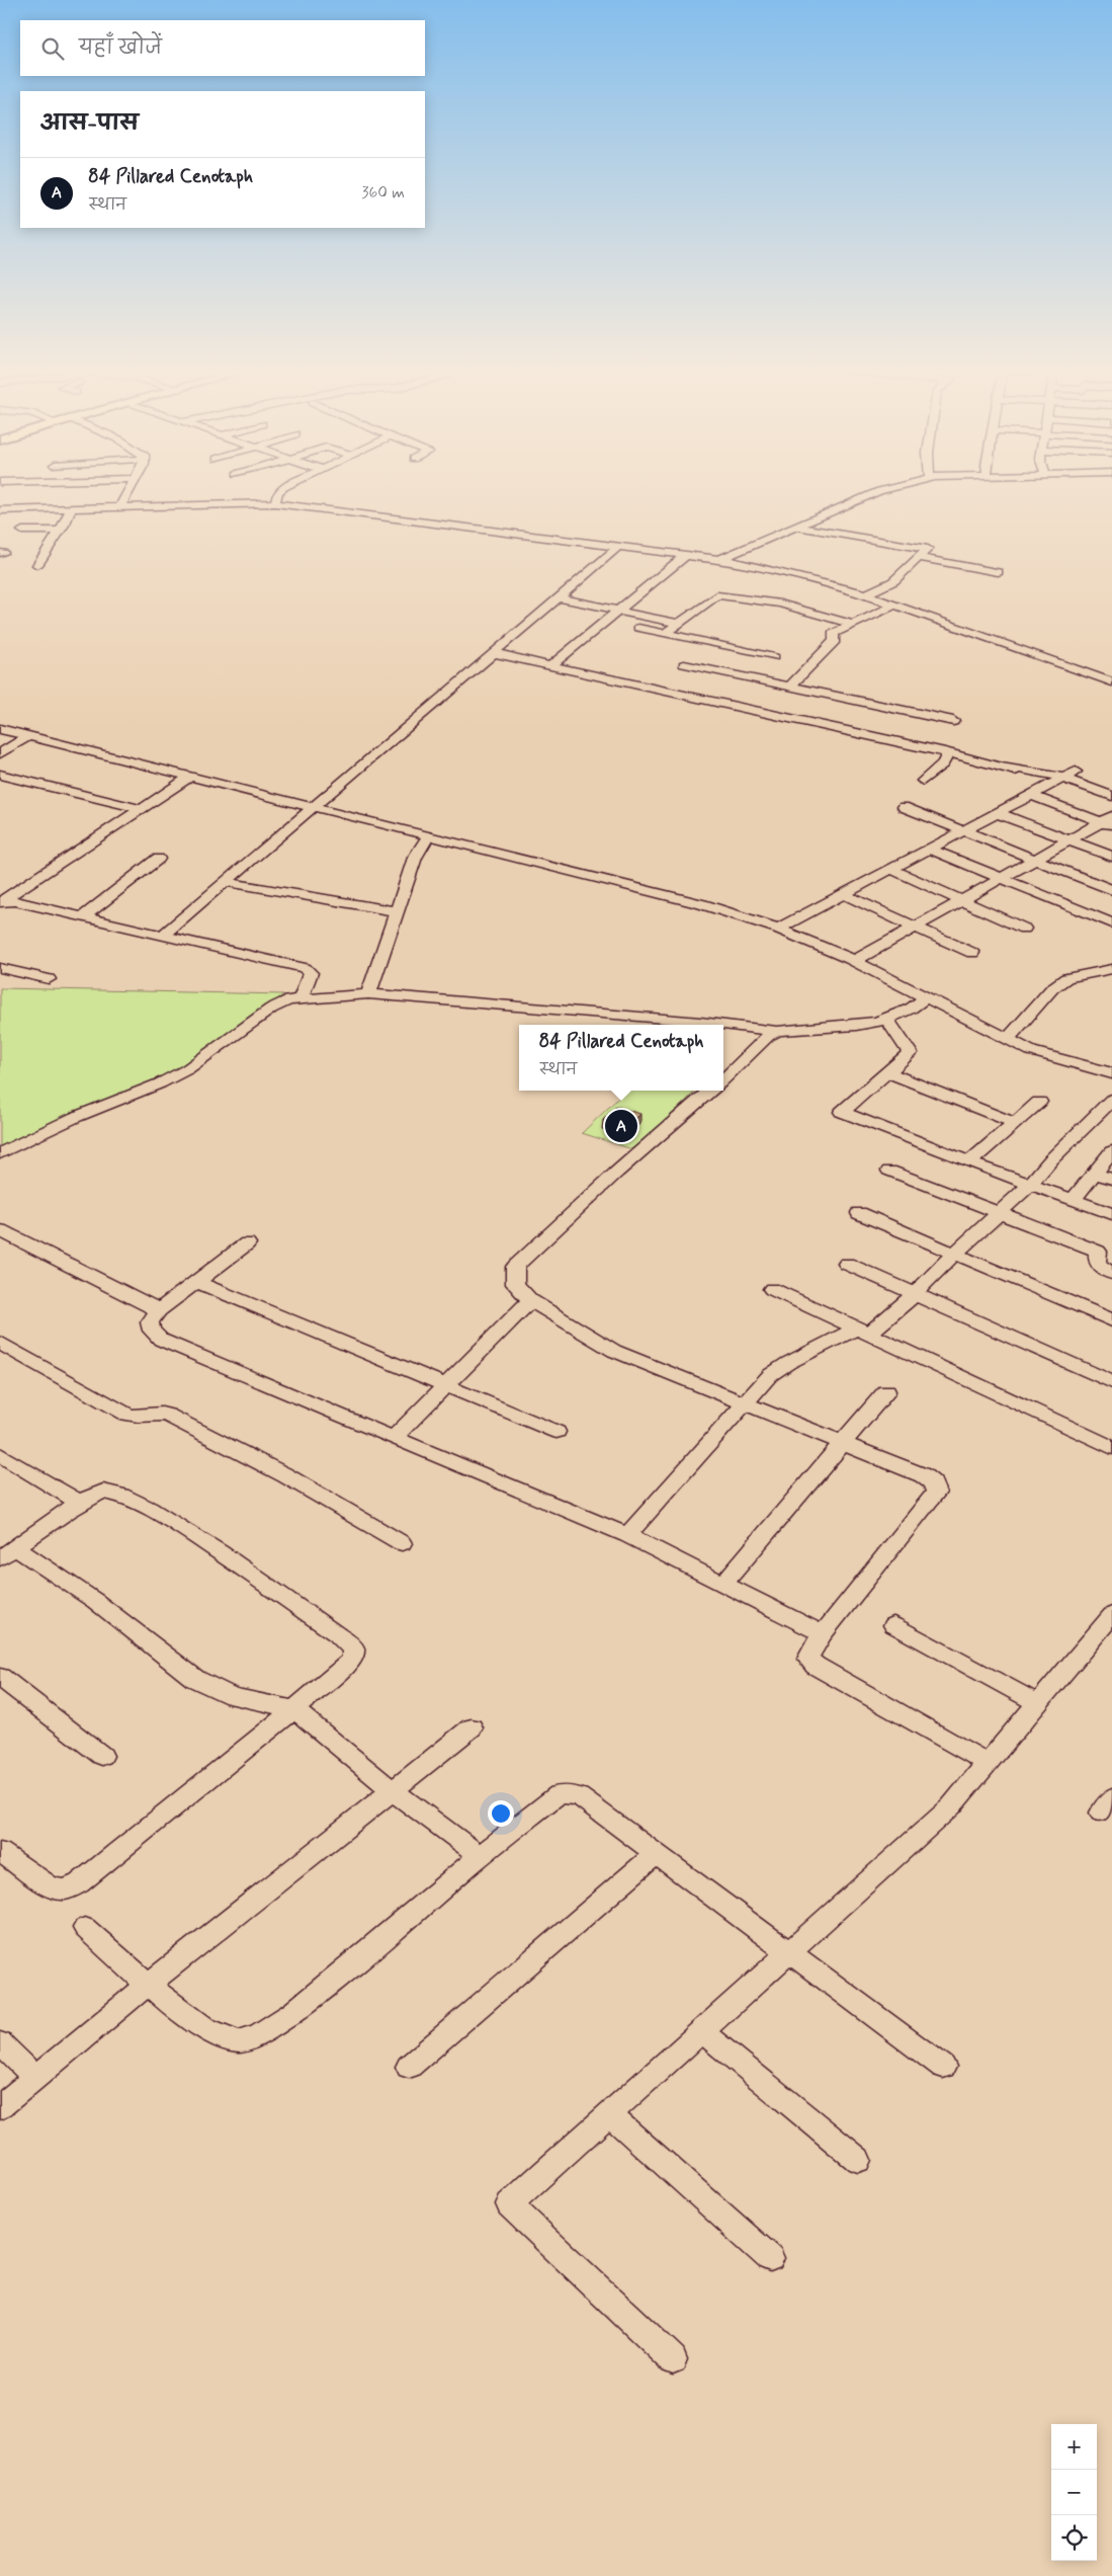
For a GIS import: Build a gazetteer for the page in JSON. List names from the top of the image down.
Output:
{
  "page": {
    "search": "यहाँ खोजें",
    "heading": "आस-पास",
    "list": [
      {
        "mark": "A",
        "name": "84 Pillared Cenotaph",
        "note": "स्थान",
        "value": "360 m"
      }
    ],
    "popup": ["84 Pillared Cenotaph", "स्थान"],
    "pins": "A",
    "map_buttons": ["+", "−"]
  }
}
